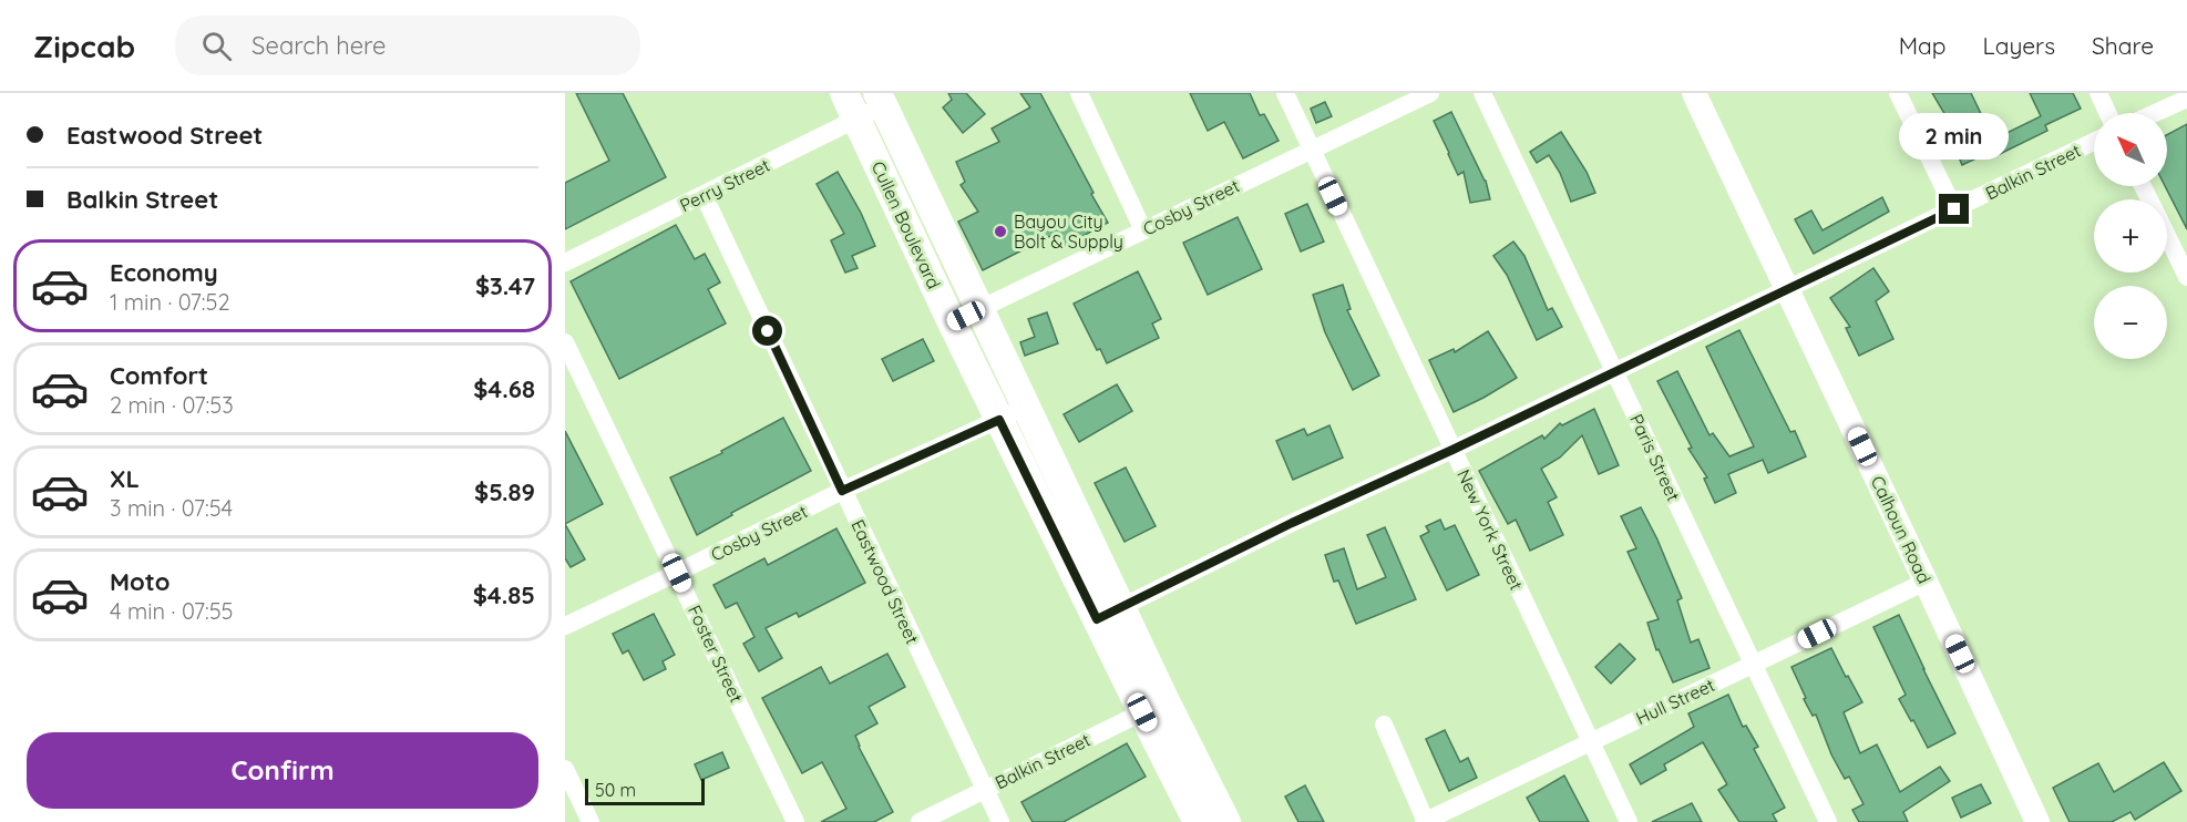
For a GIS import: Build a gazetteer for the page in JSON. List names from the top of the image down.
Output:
{
  "streets": {
    "main road": ["Cullen Boulevard"],
    "street": [
      "Balkin Street",
      "Perry Street",
      "Cosby Street",
      "Paris Street",
      "New York Street",
      "Calhoun Road",
      "Eastwood Street",
      "Foster Street",
      "Hull Street"
    ]
  },
  "crossings": [
    ["Balkin Street", "Cullen Boulevard"],
    ["Balkin Street", "Paris Street"],
    ["Balkin Street", "New York Street"],
    ["Balkin Street", "Calhoun Road"],
    ["Balkin Street", "Eastwood Street"],
    ["Perry Street", "Cullen Boulevard"],
    ["Perry Street", "Eastwood Street"],
    ["Cosby Street", "Cullen Boulevard"],
    ["Cosby Street", "New York Street"],
    ["Cosby Street", "Eastwood Street"],
    ["Cosby Street", "Foster Street"],
    ["Paris Street", "Hull Street"],
    ["New York Street", "Hull Street"],
    ["Calhoun Road", "Hull Street"]
  ],
  "places": ["Bayou City Bolt & Supply"],
  "scale_bar": "50 m",
  "north": "top left",
  "page": {
    "header": "Zipcab",
    "search": "Search here",
    "nav": ["Map", "Layers", "Share"],
    "banner": ["Eastwood Street", "Balkin Street"],
    "map_buttons": ["+", "−"],
    "bubble": "2 min",
    "list": [
      {
        "name": "Economy",
        "note": "1 min · 07:52",
        "value": "$3.47"
      },
      {
        "name": "Comfort",
        "note": "2 min · 07:53",
        "value": "$4.68"
      },
      {
        "name": "XL",
        "note": "3 min · 07:54",
        "value": "$5.89"
      },
      {
        "name": "Moto",
        "note": "4 min · 07:55",
        "value": "$4.85"
      }
    ],
    "buttons": "Confirm",
    "scale": "50 m"
  }
}
